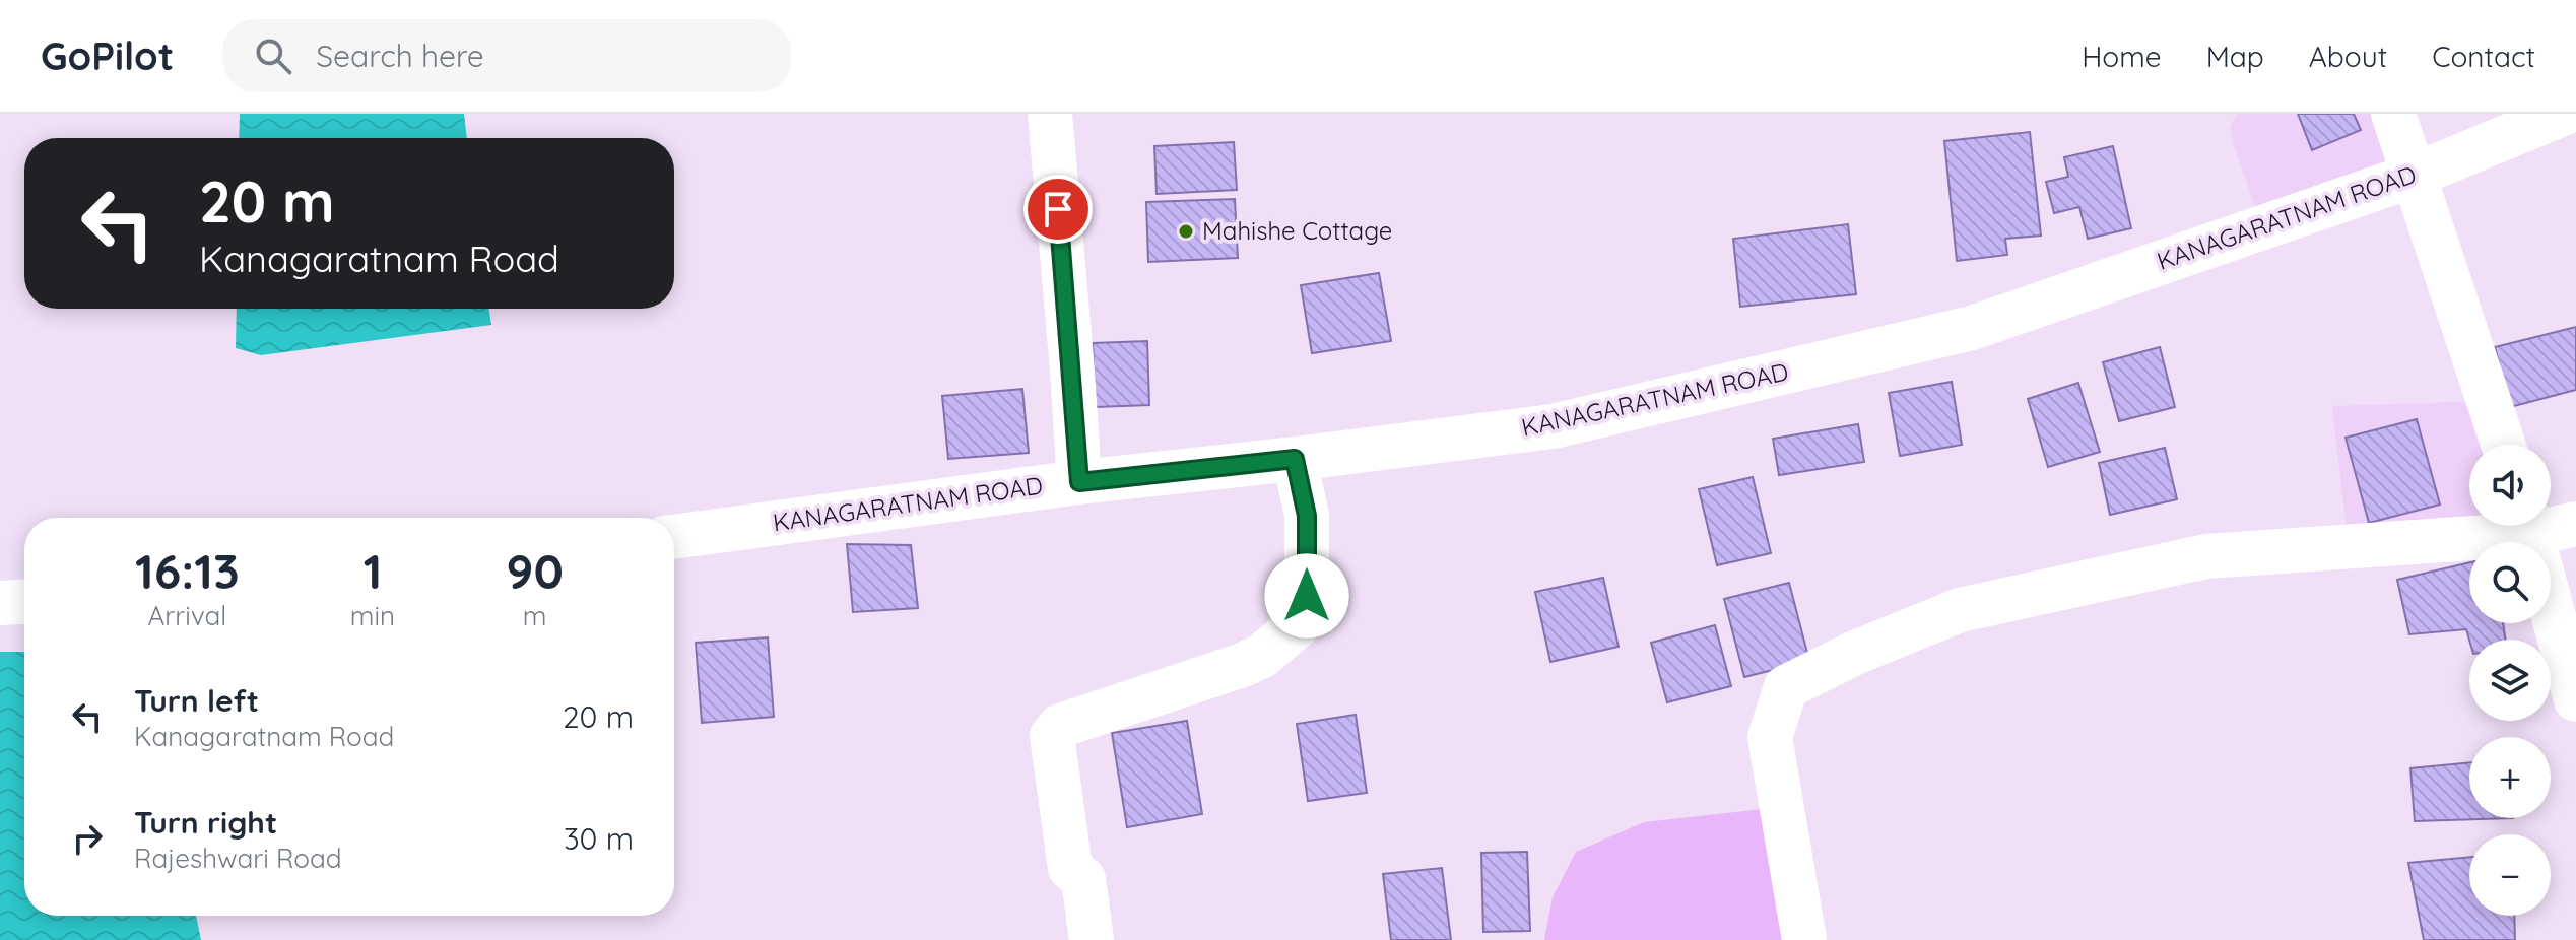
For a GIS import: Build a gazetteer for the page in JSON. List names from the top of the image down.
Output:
{
  "streets": {
    "street": ["KANAGARATNAM ROAD"]
  },
  "places": ["Mahishe Cottage"],
  "page": {
    "header": "GoPilot",
    "search": "Search here",
    "nav": [
      "Home",
      "Map",
      "About",
      "Contact"
    ],
    "turn": ["20 m", "Kanagaratnam Road"],
    "map_buttons": ["+", "−"],
    "eta": [
      "16:13",
      "Arrival",
      "1",
      "min",
      "90",
      "m"
    ],
    "list": [
      {
        "name": "Turn left",
        "note": "Kanagaratnam Road",
        "value": "20 m"
      },
      {
        "name": "Turn right",
        "note": "Rajeshwari Road",
        "value": "30 m"
      }
    ]
  }
}
